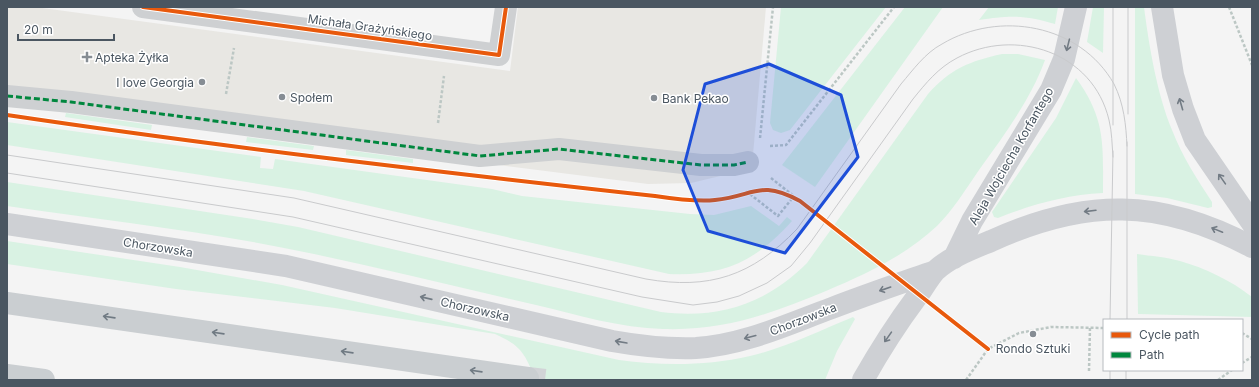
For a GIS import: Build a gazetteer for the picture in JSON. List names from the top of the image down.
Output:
{
  "streets": {
    "main road": ["Aleja Wojciecha Korfantego", "Chorzowska"],
    "street": ["Michała Grażyńskiego"]
  },
  "one_way": ["Aleja Wojciecha Korfantego"],
  "places": {
    "health": ["Apteka Żyłka"],
    "other": [
      "I love Georgia",
      "Społem",
      "Bank Pekao",
      "Rondo Sztuki"
    ]
  },
  "legend": ["Cycle path", "Path"],
  "scale_bar": "20 m"
}
